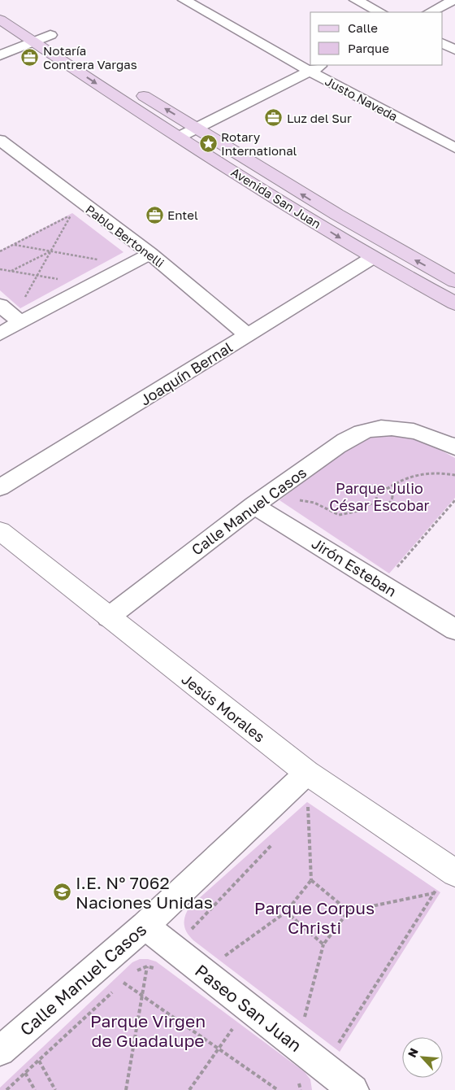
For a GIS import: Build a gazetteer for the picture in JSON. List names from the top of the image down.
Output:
{
  "streets": {
    "main road": ["Avenida San Juan"],
    "street": [
      "Justo Naveda",
      "Pablo Bertonelli",
      "Joaquín Bernal",
      "Calle Manuel Casos",
      "Jirón Esteban",
      "Jesús Morales",
      "Paseo San Juan"
    ]
  },
  "crossings": [
    ["Avenida San Juan", "Joaquín Bernal"],
    ["Pablo Bertonelli", "Joaquín Bernal"],
    ["Calle Manuel Casos", "Jirón Esteban"],
    ["Calle Manuel Casos", "Jesús Morales"],
    ["Calle Manuel Casos", "Paseo San Juan"]
  ],
  "parks": ["Parque Julio César Escobar", "Parque Corpus Christi", "Parque Virgen de Guadalupe"],
  "places": {
    "office": ["Notaría Contrera Vargas", "Luz del Sur", "Entel"],
    "place": ["Rotary International"],
    "school or university": ["I.E. N° 7062 Naciones Unidas"]
  },
  "legend": ["Calle", "Parque"],
  "north": "top left"
}
